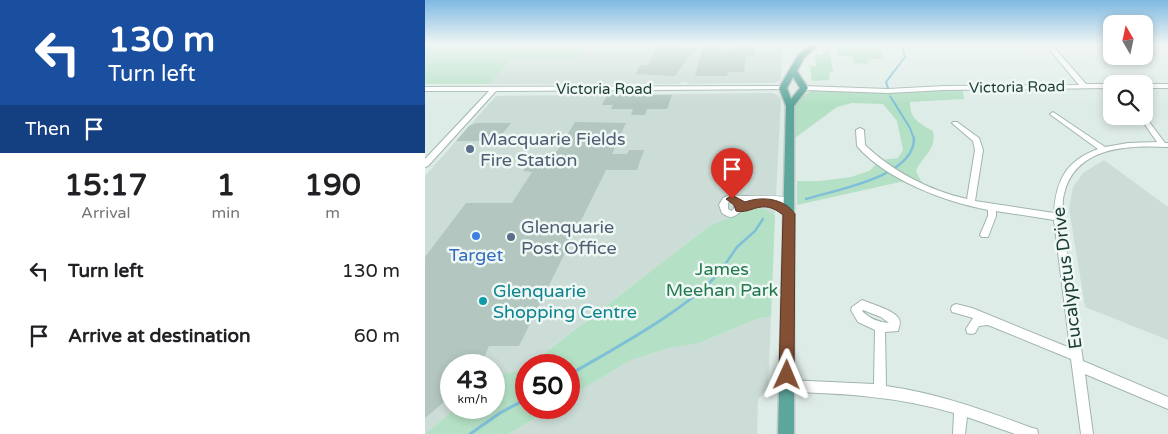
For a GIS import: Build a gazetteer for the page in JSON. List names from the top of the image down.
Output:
{
  "streets": {
    "street": ["Victoria Road", "Eucalyptus Drive"]
  },
  "parks": ["James Meehan Park"],
  "places": [
    "Macquarie Fields Fire Station",
    "Target",
    "Glenquarie Post Office",
    "Glenquarie Shopping Centre"
  ],
  "north": "top",
  "page": {
    "turn": ["130 m", "Turn left"],
    "then": "Then",
    "eta": [
      "15:17",
      "Arrival",
      "1",
      "min",
      "190",
      "m"
    ],
    "list": [
      {
        "name": "Turn left",
        "value": "130 m"
      },
      {
        "name": "Arrive at destination",
        "value": "60 m"
      }
    ],
    "speed": "43 km/h",
    "limit": "50"
  }
}
